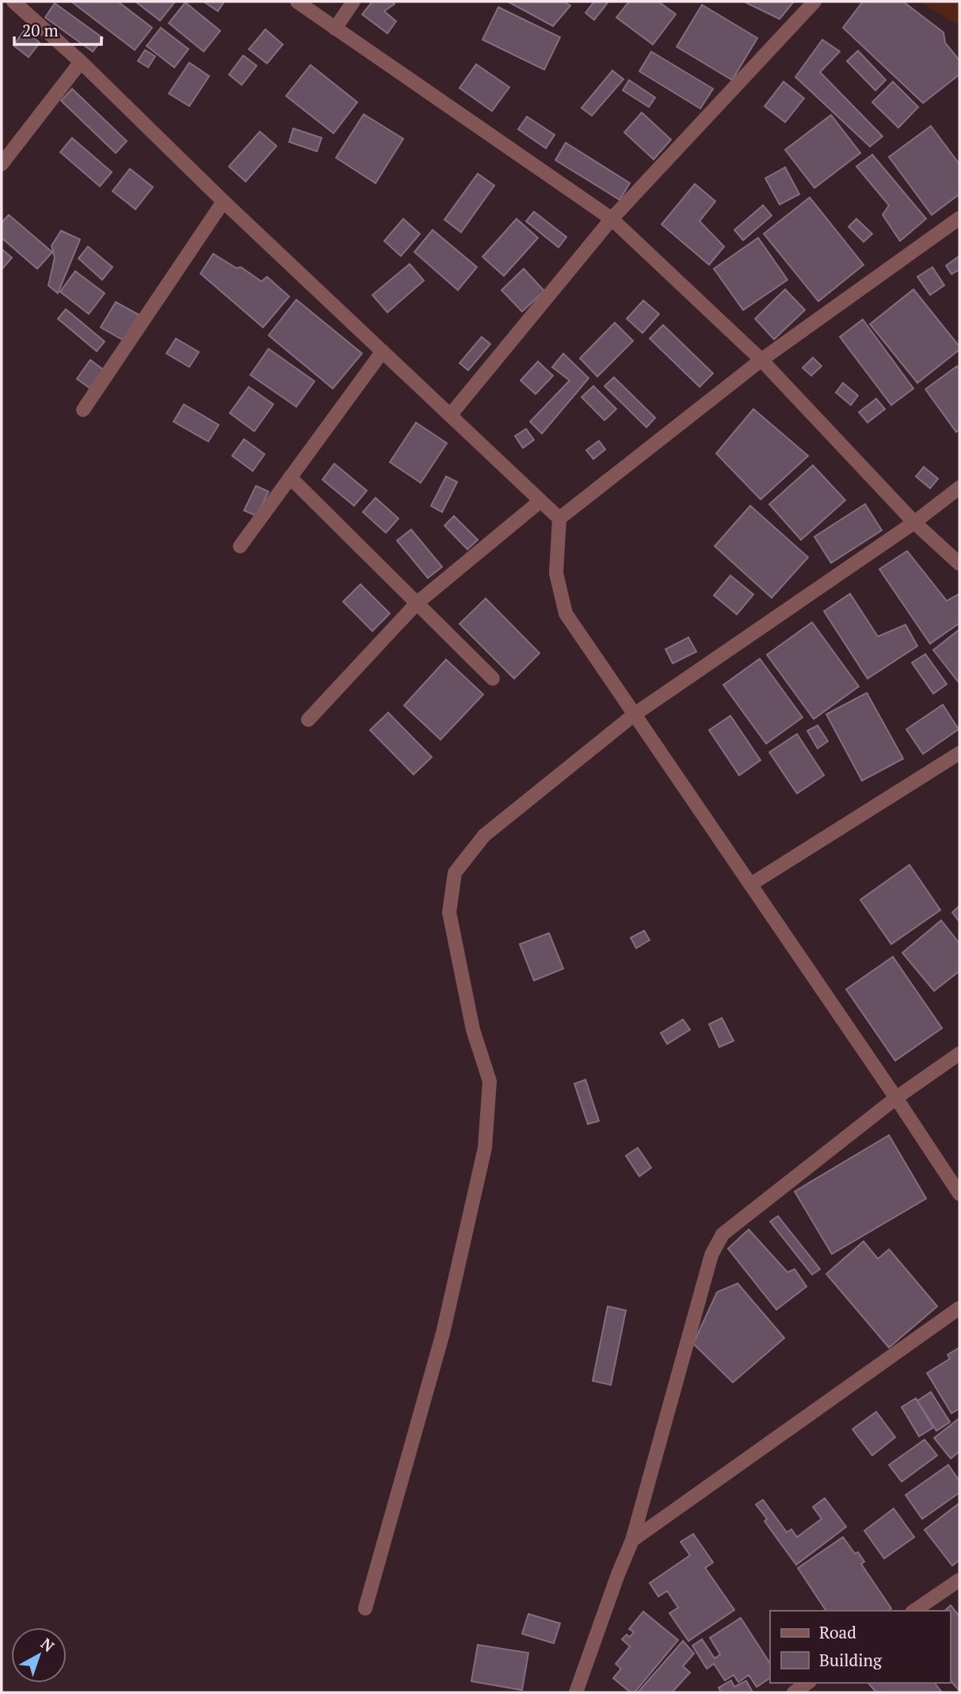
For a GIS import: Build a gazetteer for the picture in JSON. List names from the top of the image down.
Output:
{
  "legend": ["Road", "Building"],
  "scale_bar": "20 m",
  "north": "top right"
}
